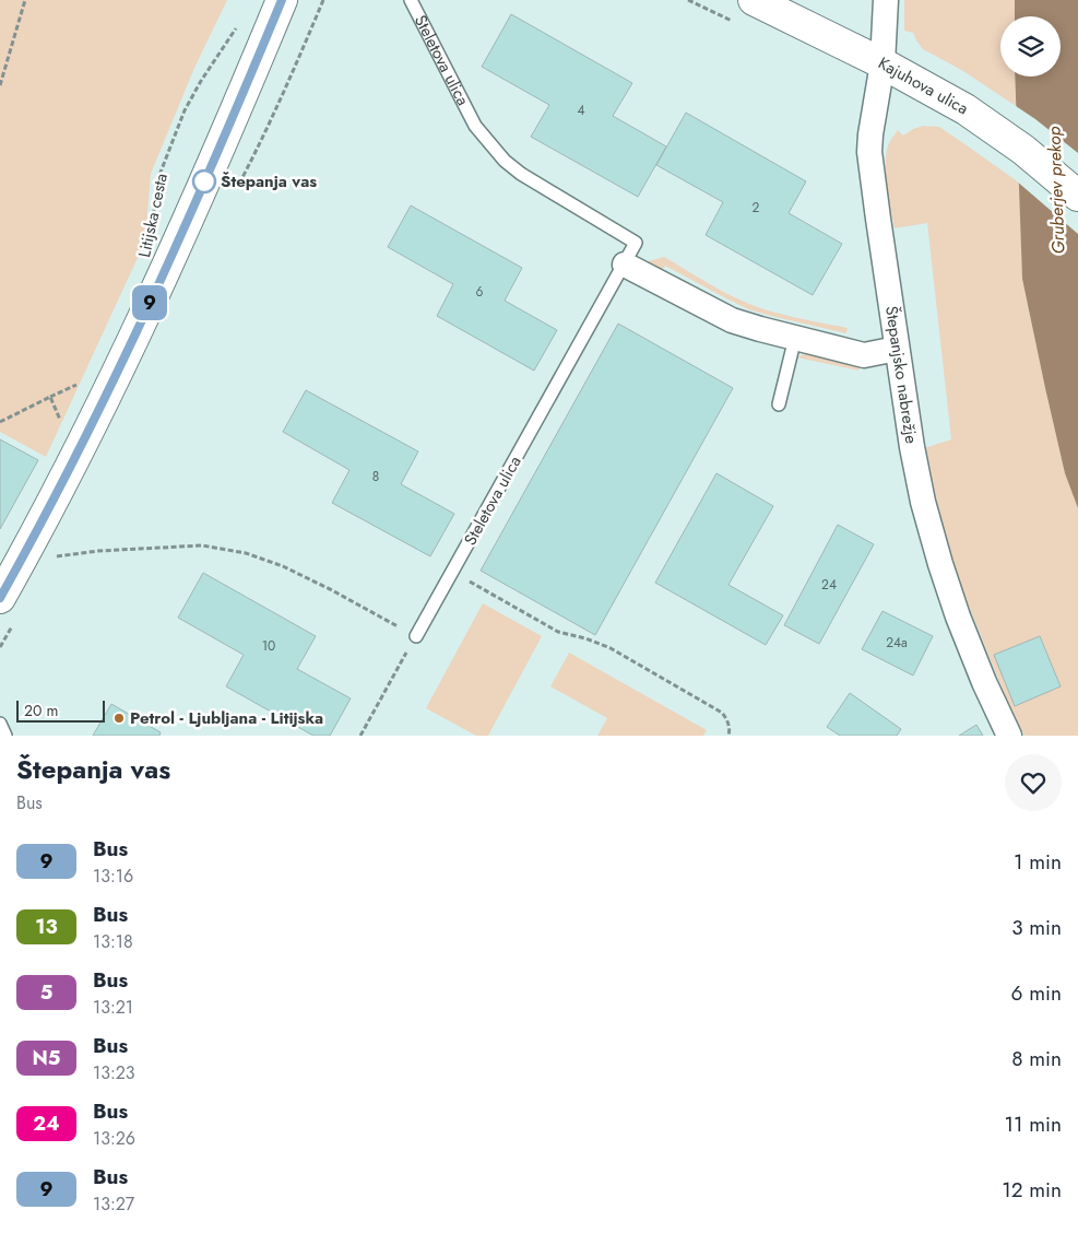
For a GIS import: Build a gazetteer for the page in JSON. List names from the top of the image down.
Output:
{
  "streets": {
    "main road": ["Kajuhova ulica", "Litijska cesta"],
    "street": ["Štepanjsko nabrežje"],
    "lane": ["Steletova ulica"]
  },
  "crossings": [
    ["Kajuhova ulica", "Štepanjsko nabrežje"]
  ],
  "water": ["Gruberjev prekop"],
  "places": ["Štepanja vas", "Petrol - Ljubljana - Litijska"],
  "lines": ["bus line 9"],
  "house_numbers": [
    "4",
    "2",
    "6",
    "8",
    "24",
    "24a",
    "10"
  ],
  "scale_bar": "20 m",
  "page": {
    "on_map": "9",
    "scale": "20 m",
    "heading": ["Štepanja vas", "Bus"],
    "list": [
      {
        "mark": "9",
        "name": "Bus",
        "note": "13:16",
        "value": "1 min"
      },
      {
        "mark": "13",
        "name": "Bus",
        "note": "13:18",
        "value": "3 min"
      },
      {
        "mark": "5",
        "name": "Bus",
        "note": "13:21",
        "value": "6 min"
      },
      {
        "mark": "N5",
        "name": "Bus",
        "note": "13:23",
        "value": "8 min"
      },
      {
        "mark": "24",
        "name": "Bus",
        "note": "13:26",
        "value": "11 min"
      },
      {
        "mark": "9",
        "name": "Bus",
        "note": "13:27",
        "value": "12 min"
      }
    ]
  }
}
